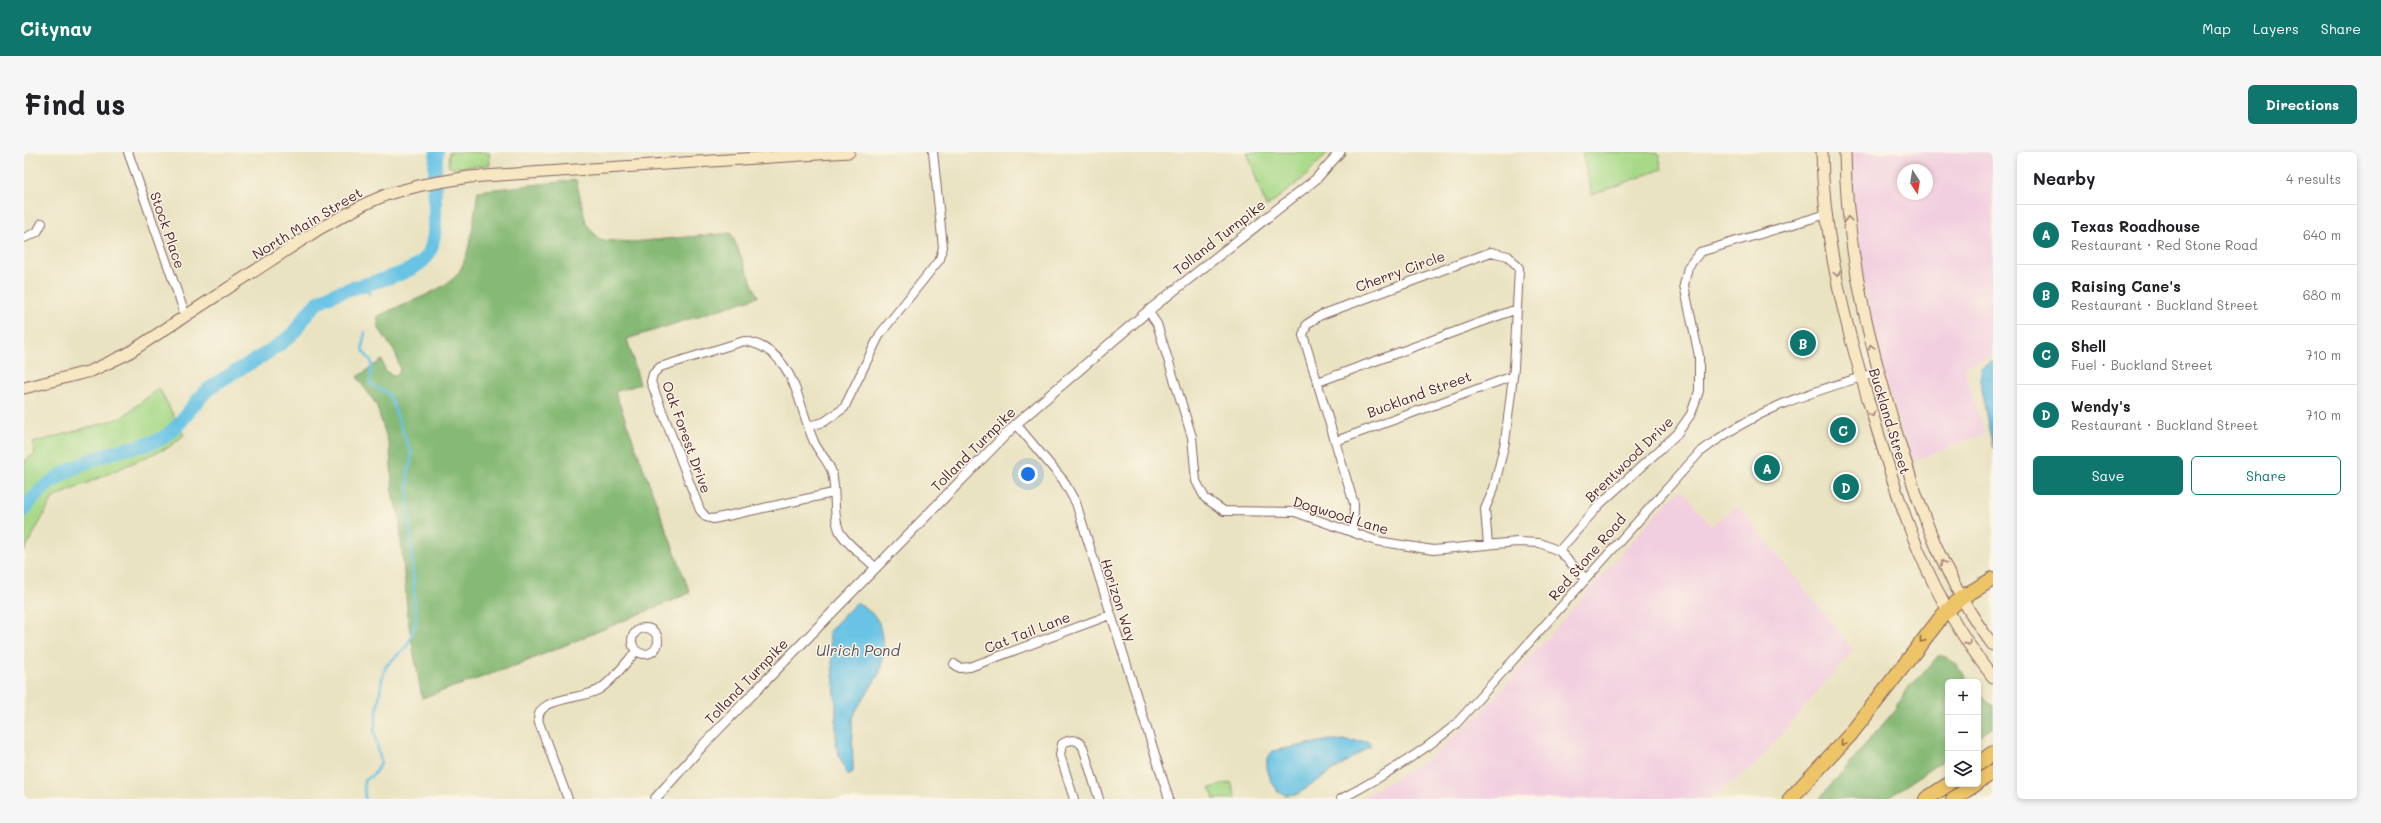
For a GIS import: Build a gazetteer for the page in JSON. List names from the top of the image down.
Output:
{
  "streets": {
    "main road": ["North Main Street", "Buckland Street"],
    "street": [
      "Stock Place",
      "Tolland Turnpike",
      "Cherry Circle",
      "Oak Forest Drive",
      "Brentwood Drive",
      "Dogwood Lane",
      "Red Stone Road",
      "Horizon Way",
      "Cat Tail Lane"
    ]
  },
  "crossings": [
    ["North Main Street", "Stock Place"],
    ["Tolland Turnpike", "Oak Forest Drive"],
    ["Tolland Turnpike", "Dogwood Lane"],
    ["Tolland Turnpike", "Horizon Way"],
    ["Cherry Circle", "Buckland Street"],
    ["Cherry Circle", "Dogwood Lane"],
    ["Buckland Street", "Brentwood Drive"],
    ["Buckland Street", "Red Stone Road"],
    ["Brentwood Drive", "Dogwood Lane"],
    ["Dogwood Lane", "Red Stone Road"],
    ["Horizon Way", "Cat Tail Lane"]
  ],
  "water": ["Ulrich Pond"],
  "north": "bottom",
  "page": {
    "header": "Citynav",
    "nav": ["Map", "Layers", "Share"],
    "buttons": [
      "Directions",
      ["Save", "Share"]
    ],
    "title": "Find us",
    "heading": ["Nearby", "4 results"],
    "list": [
      {
        "mark": "A",
        "name": "Texas Roadhouse",
        "note": "Restaurant · Red Stone Road",
        "value": "640 m"
      },
      {
        "mark": "B",
        "name": "Raising Cane's",
        "note": "Restaurant · Buckland Street",
        "value": "680 m"
      },
      {
        "mark": "C",
        "name": "Shell",
        "note": "Fuel · Buckland Street",
        "value": "710 m"
      },
      {
        "mark": "D",
        "name": "Wendy's",
        "note": "Restaurant · Buckland Street",
        "value": "710 m"
      }
    ],
    "pins": [
      "B",
      "C",
      "A",
      "D"
    ],
    "map_buttons": ["+", "−"]
  }
}
